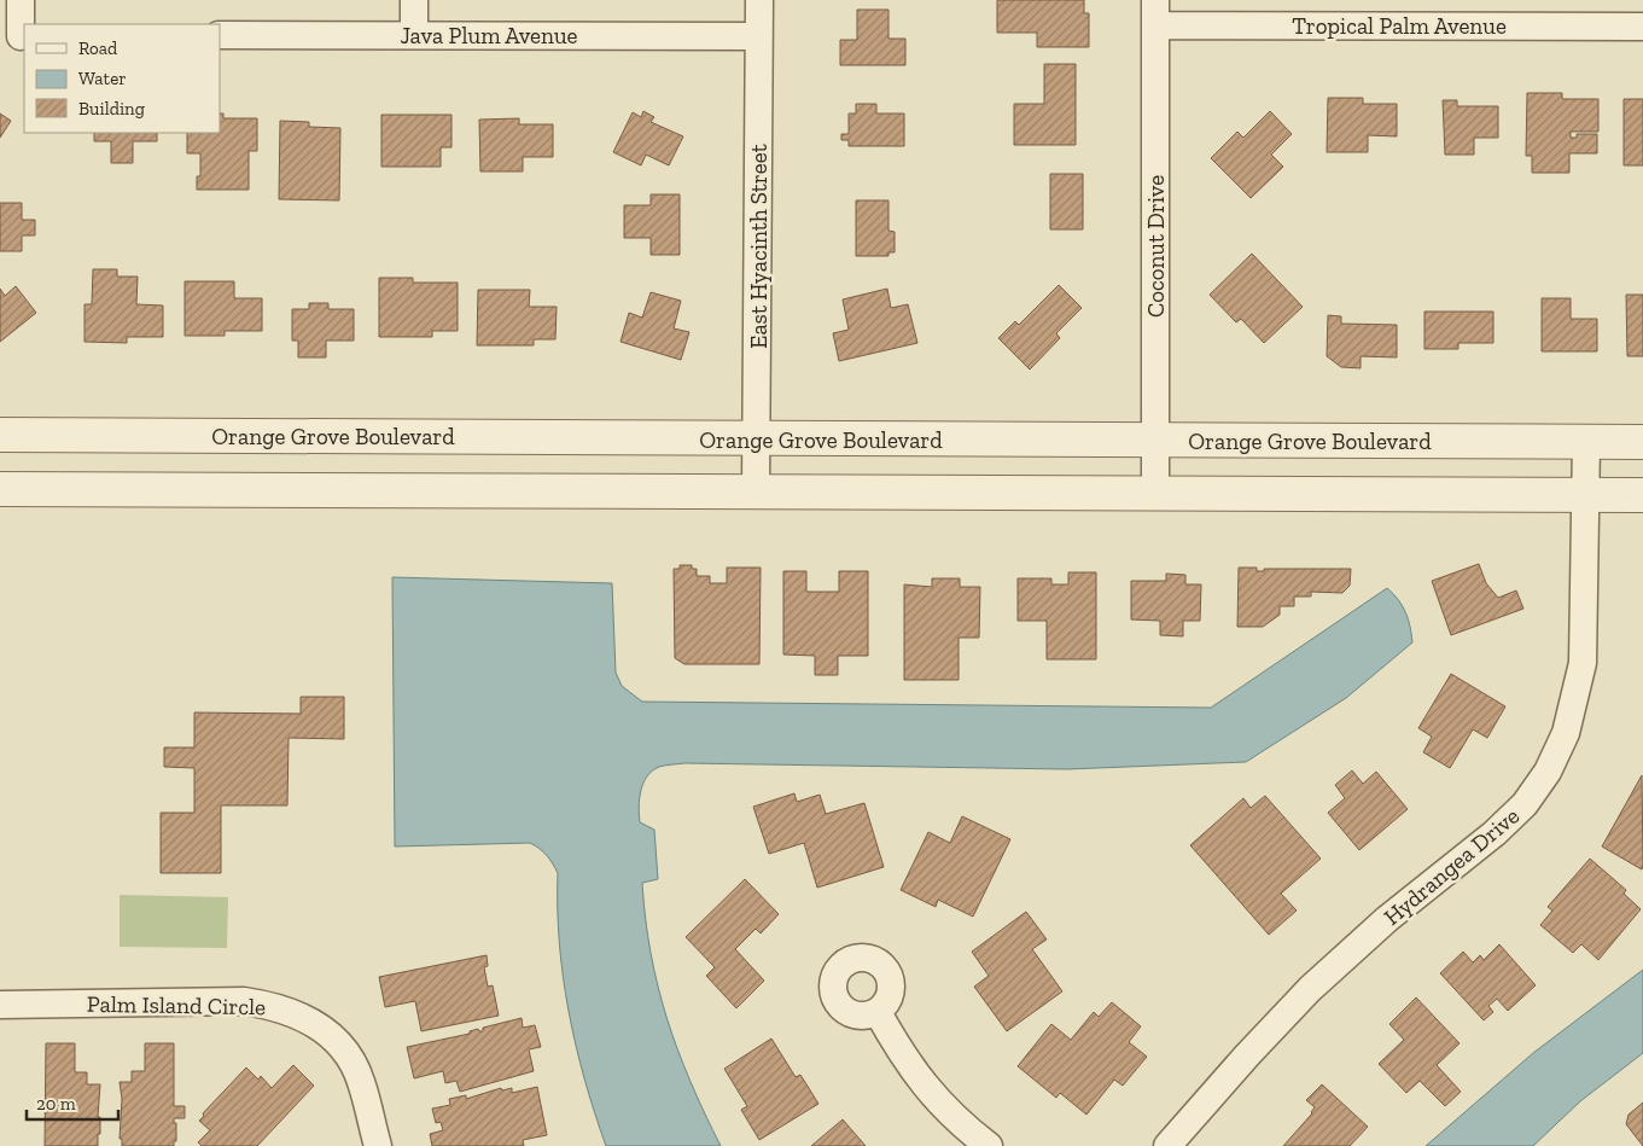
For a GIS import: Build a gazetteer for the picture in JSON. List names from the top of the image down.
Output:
{
  "streets": {
    "street": [
      "Tropical Palm Avenue",
      "Java Plum Avenue",
      "East Hyacinth Street",
      "Coconut Drive",
      "Orange Grove Boulevard",
      "Hydrangea Drive",
      "Palm Island Circle"
    ]
  },
  "crossings": [
    ["Tropical Palm Avenue", "Coconut Drive"],
    ["Java Plum Avenue", "East Hyacinth Street"],
    ["East Hyacinth Street", "Orange Grove Boulevard"],
    ["Coconut Drive", "Orange Grove Boulevard"],
    ["Orange Grove Boulevard", "Hydrangea Drive"]
  ],
  "legend": ["Road", "Water", "Building"],
  "scale_bar": "20 m"
}
